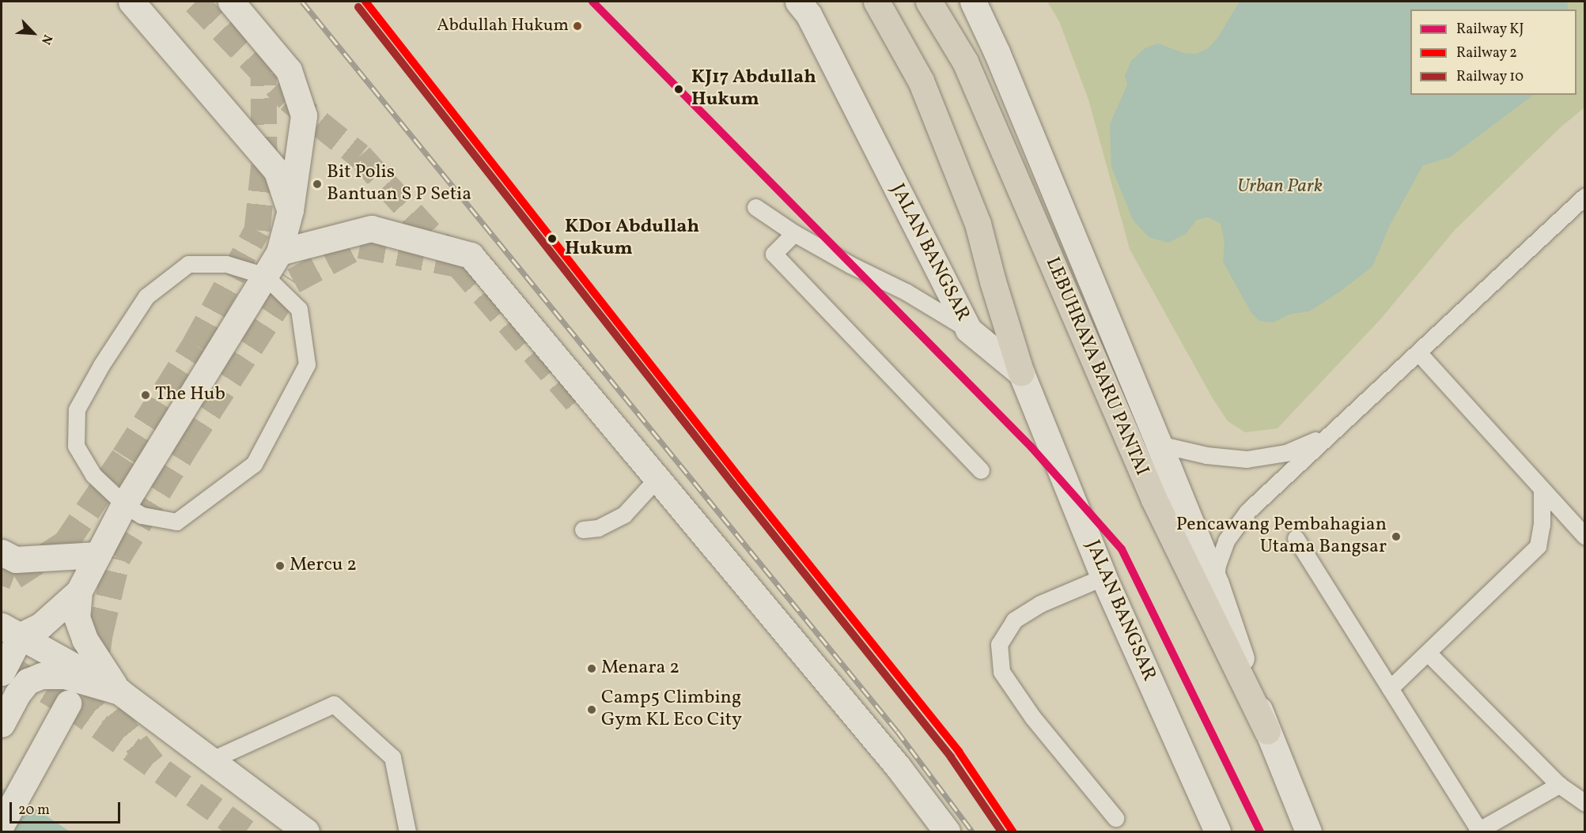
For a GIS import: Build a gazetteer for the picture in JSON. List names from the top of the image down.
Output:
{
  "streets": {
    "highway": ["LEBUHRAYA BARU PANTAI"],
    "street": ["JALAN BANGSAR"]
  },
  "parks": ["Urban Park"],
  "places": [
    "Abdullah Hukum",
    "KJ17 Abdullah Hukum",
    "Bit Polis Bantuan S P Setia",
    "KD01 Abdullah Hukum",
    "The Hub",
    "Pencawang Pembahagian Utama Bangsar",
    "Mercu 2",
    "Menara 2",
    "Camp5 Climbing Gym KL Eco City"
  ],
  "lines": ["rail line KJ", "rail line 2", "rail line 10"],
  "legend": ["Railway KJ", "Railway 2", "Railway 10"],
  "scale_bar": "20 m",
  "north": "bottom right"
}
